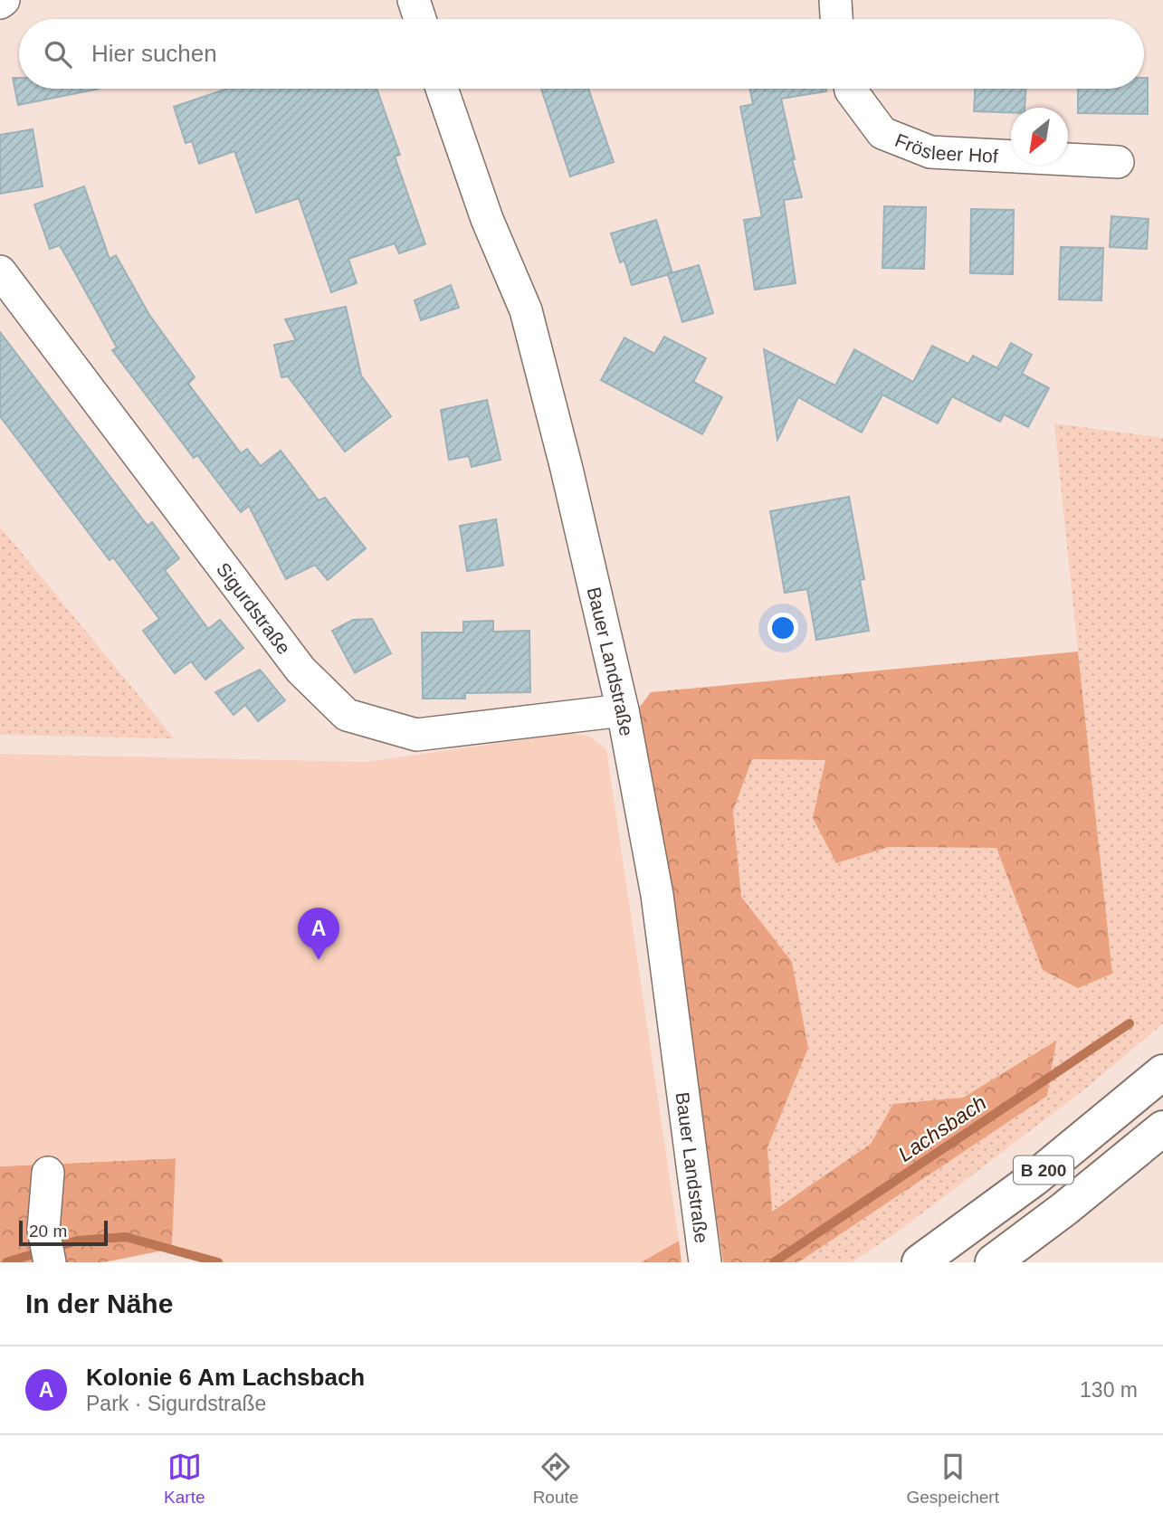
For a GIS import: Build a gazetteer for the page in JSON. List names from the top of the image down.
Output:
{
  "streets": {
    "highway": ["B 200"],
    "street": ["Frösleer Hof", "Sigurdstraße", "Bauer Landstraße"]
  },
  "crossings": [
    ["Sigurdstraße", "Bauer Landstraße"]
  ],
  "water": ["Lachsbach"],
  "scale_bar": "20 m",
  "north": "bottom left",
  "page": {
    "search": "Hier suchen",
    "pins": "A",
    "scale": "20 m",
    "heading": "In der Nähe",
    "list": [
      {
        "mark": "A",
        "name": "Kolonie 6 Am Lachsbach",
        "note": "Park · Sigurdstraße",
        "value": "130 m"
      }
    ],
    "nav": ["Karte", "Route", "Gespeichert"]
  }
}
